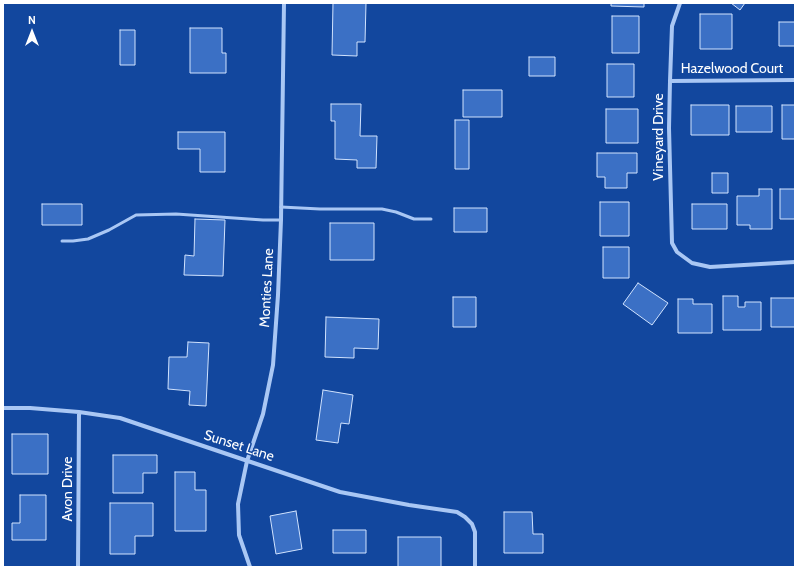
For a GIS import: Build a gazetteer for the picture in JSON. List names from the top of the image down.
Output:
{
  "streets": {
    "street": [
      "Hazelwood Court",
      "Vineyard Drive",
      "Monties Lane",
      "Sunset Lane",
      "Avon Drive"
    ]
  },
  "crossings": [
    ["Hazelwood Court", "Vineyard Drive"],
    ["Monties Lane", "Sunset Lane"],
    ["Sunset Lane", "Avon Drive"]
  ],
  "north": "top"
}
